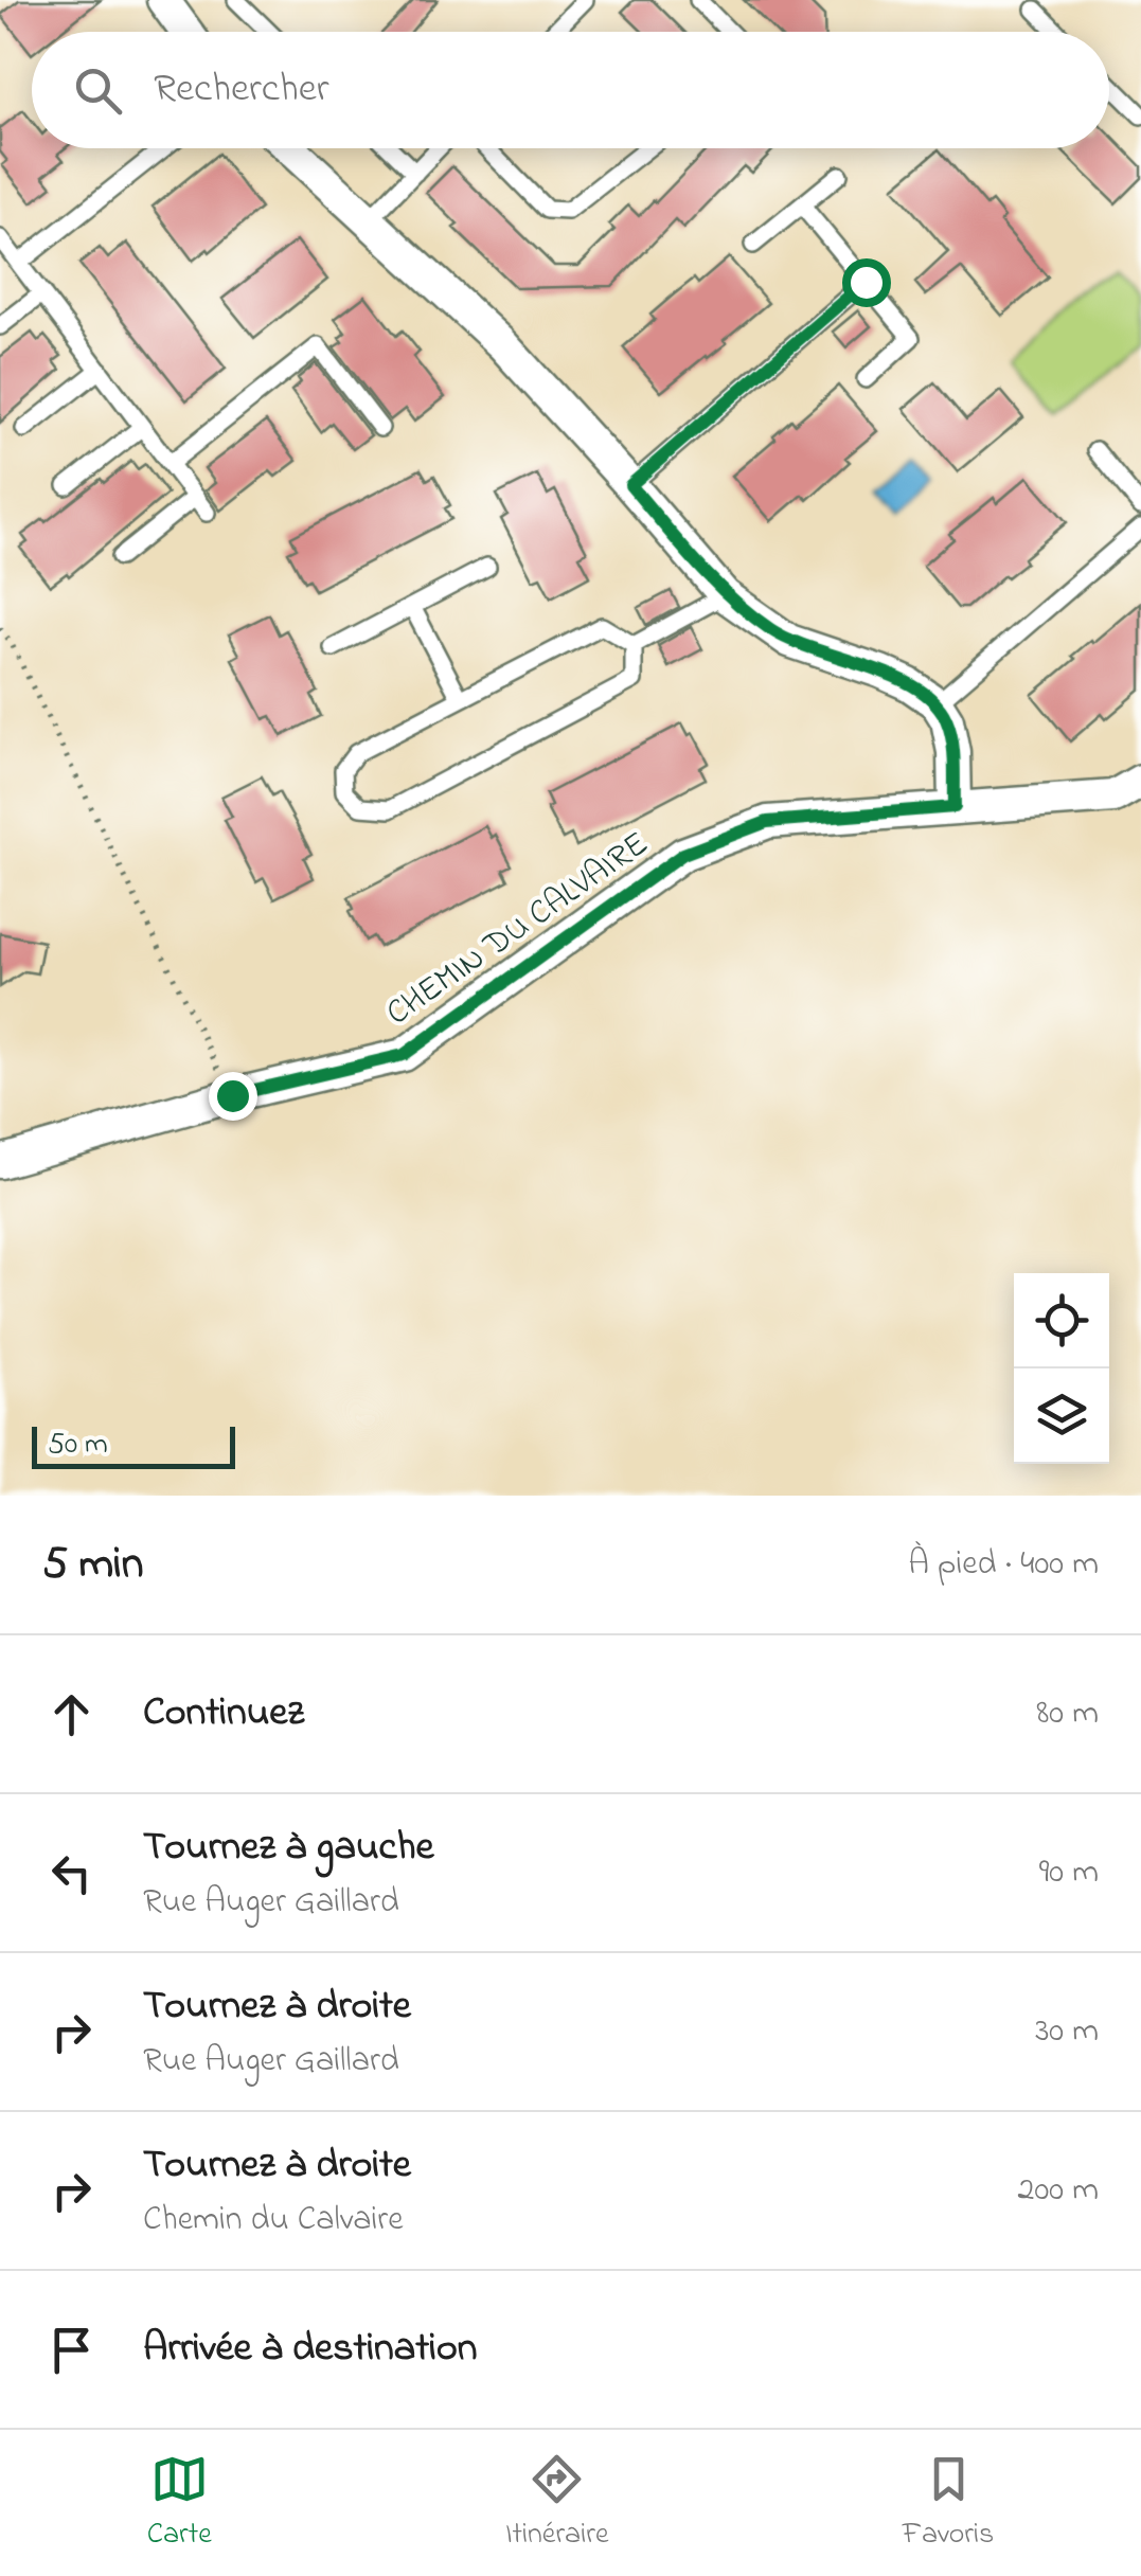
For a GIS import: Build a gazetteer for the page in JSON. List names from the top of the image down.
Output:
{
  "streets": {
    "street": ["CHEMIN DU CALVAIRE"]
  },
  "scale_bar": "50 m",
  "page": {
    "search": "Rechercher",
    "scale": "50 m",
    "heading": ["5 min", "À pied · 400 m"],
    "list": [
      ["Continuez", "80 m"],
      ["Tournez à gauche", "Rue Auger Gaillard", "90 m"],
      ["Tournez à droite", "Rue Auger Gaillard", "30 m"],
      ["Tournez à droite", "Chemin du Calvaire", "200 m"],
      "Arrivée à destination"
    ],
    "nav": ["Carte", "Itinéraire", "Favoris"]
  }
}
